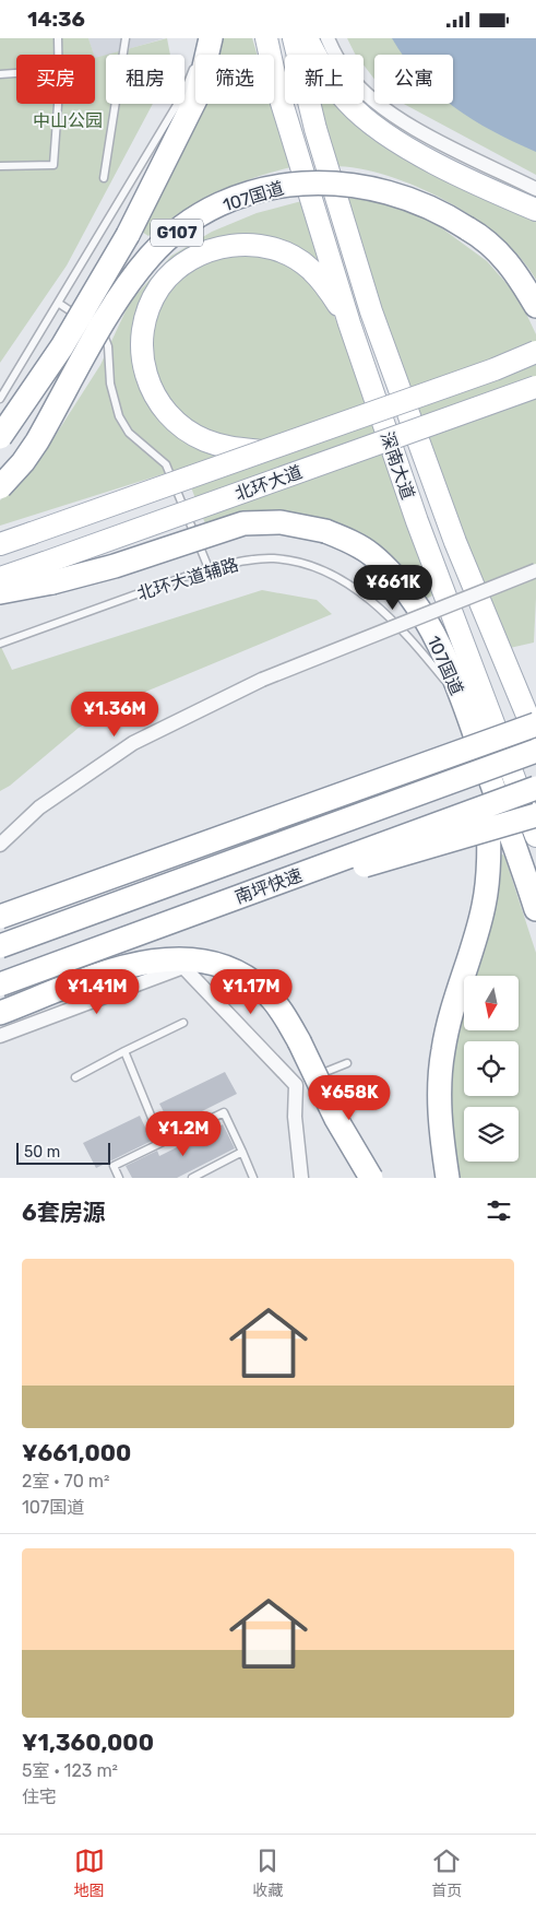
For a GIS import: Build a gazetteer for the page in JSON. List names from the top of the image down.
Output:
{
  "streets": {
    "highway": ["107国道", "G107", "南坪快速"],
    "main road": ["深南大道", "北环大道"],
    "lane": ["北环大道辅路"]
  },
  "crossings": [
    ["107国道", "北环大道"],
    ["107国道", "北环大道辅路"]
  ],
  "parks": ["中山公园"],
  "scale_bar": "50 m",
  "north": "bottom",
  "page": {
    "status": "14:36",
    "chip": [
      "买房",
      "租房",
      "筛选",
      "新上",
      "公寓"
    ],
    "price": [
      "¥661K",
      "¥1.36M",
      "¥1.41M",
      "¥1.17M",
      "¥658K",
      "¥1.2M"
    ],
    "scale": "50 m",
    "heading": "6套房源",
    "list": [
      {
        "name": "¥661,000",
        "note": "2室 · 70 m² · 107国道"
      },
      {
        "name": "¥1,360,000",
        "note": "5室 · 123 m² · 住宅"
      }
    ],
    "tabs": ["地图", "收藏", "首页"]
  }
}
